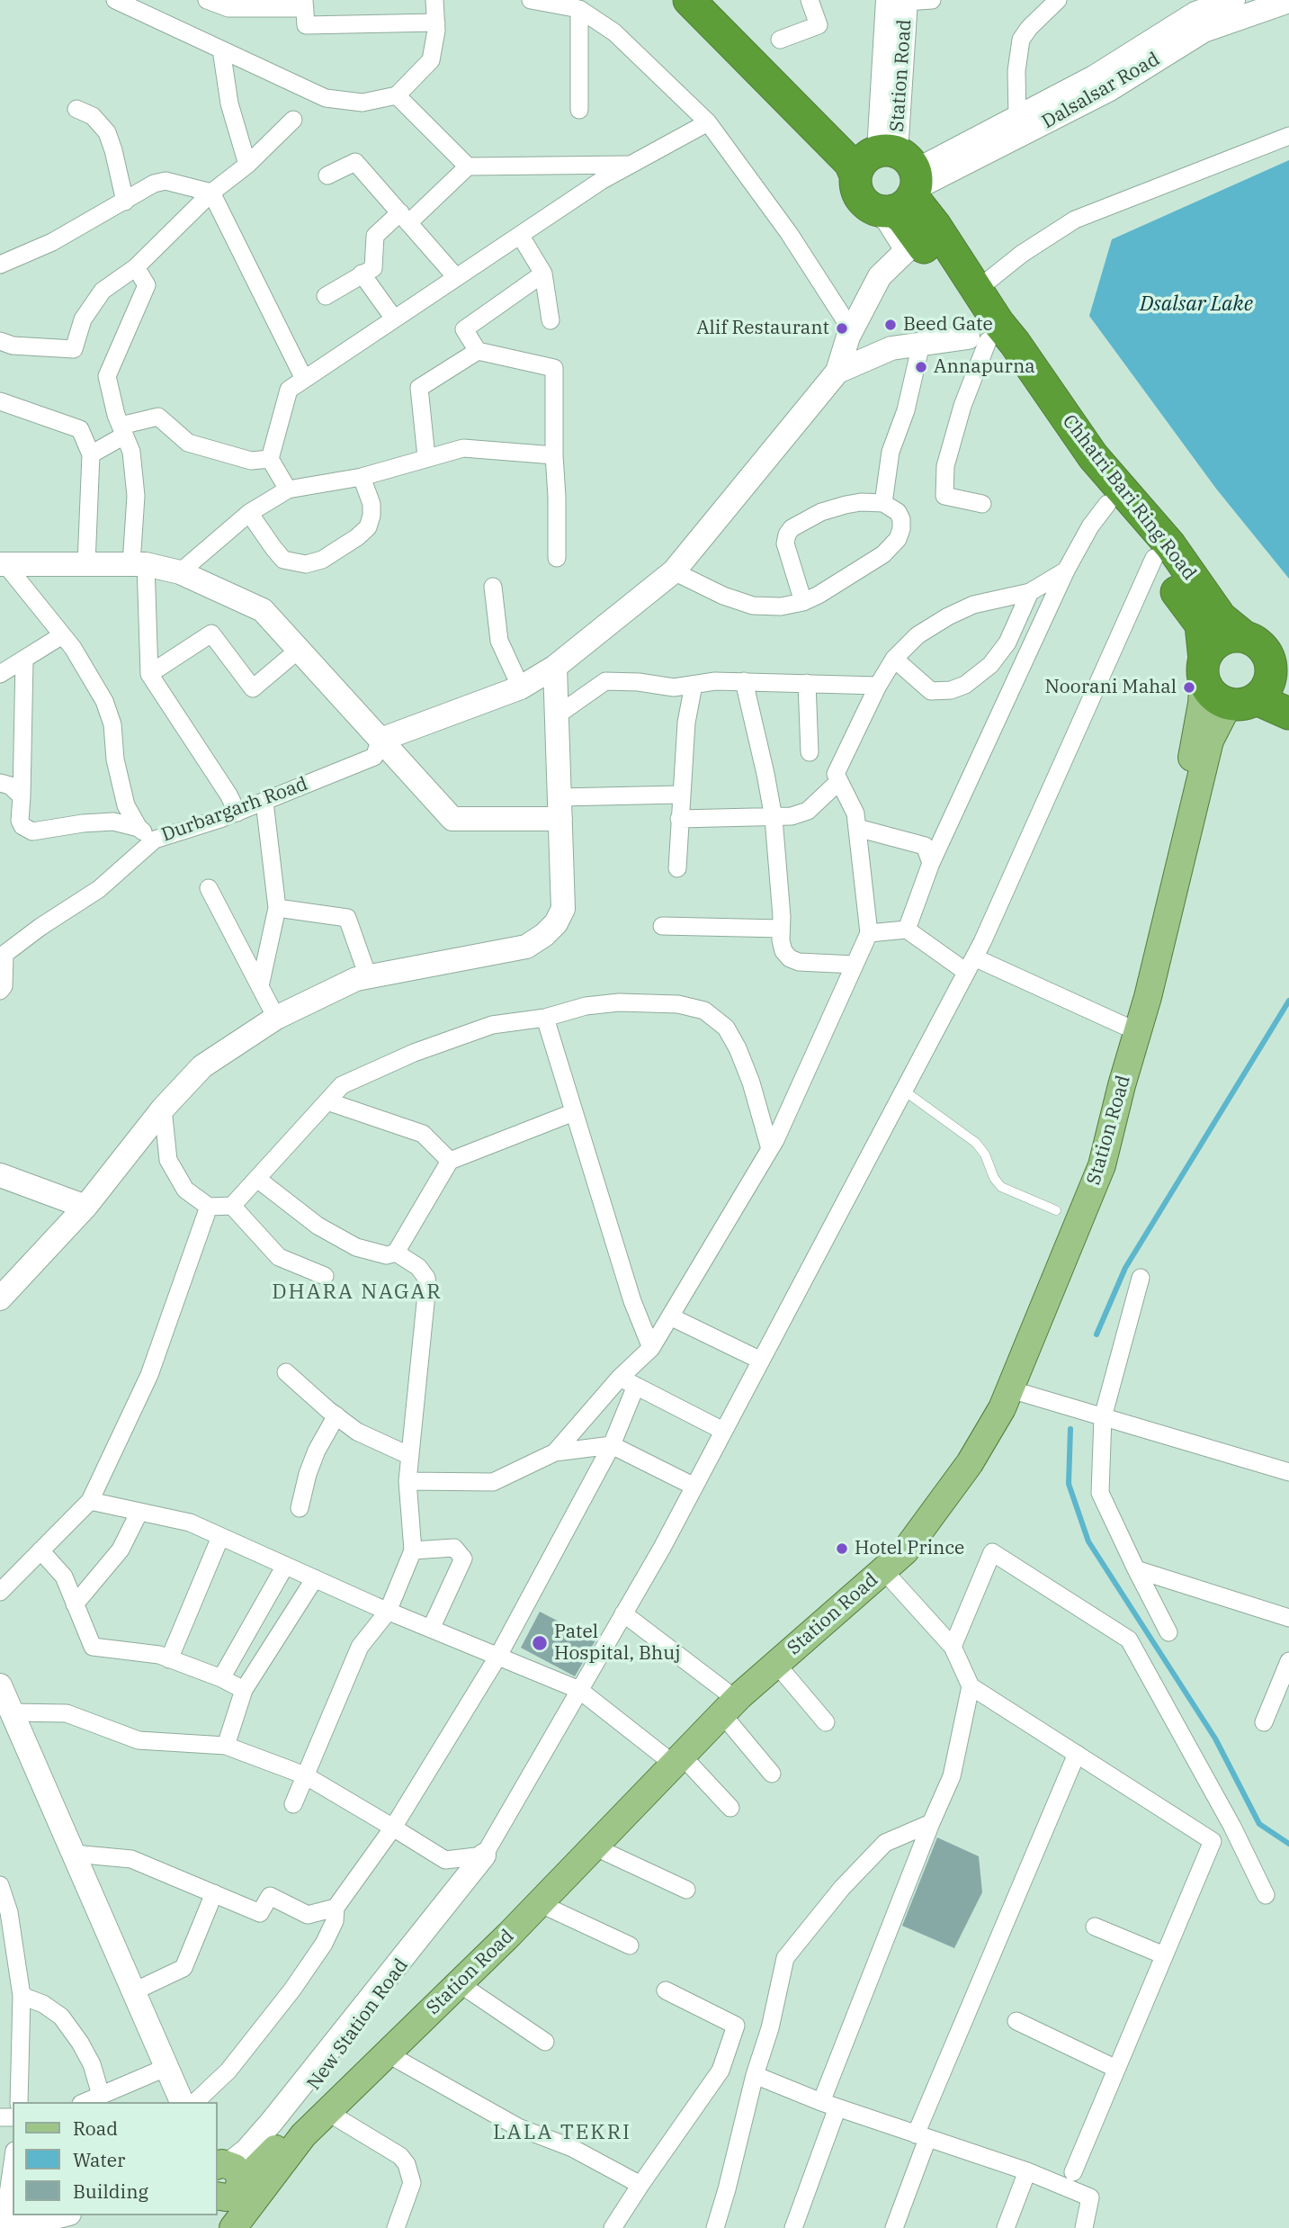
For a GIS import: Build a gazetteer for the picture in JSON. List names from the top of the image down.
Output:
{
  "streets": {
    "highway": ["Chhatri Bari Ring Road"],
    "main road": ["Station Road"],
    "street": ["Dalsalsar Road", "Durbargarh Road", "New Station Road"]
  },
  "crossings": [
    ["Station Road", "Dalsalsar Road"],
    ["Station Road", "Chhatri Bari Ring Road"],
    ["Station Road", "New Station Road"],
    ["Dalsalsar Road", "Chhatri Bari Ring Road"]
  ],
  "districts": ["DHARA NAGAR", "LALA TEKRI"],
  "water": ["Dsalsar Lake"],
  "places": [
    "Beed Gate",
    "Alif Restaurant",
    "Annapurna",
    "Noorani Mahal",
    "Hotel Prince",
    "Patel Hospital, Bhuj"
  ],
  "legend": ["Road", "Water", "Building"]
}
